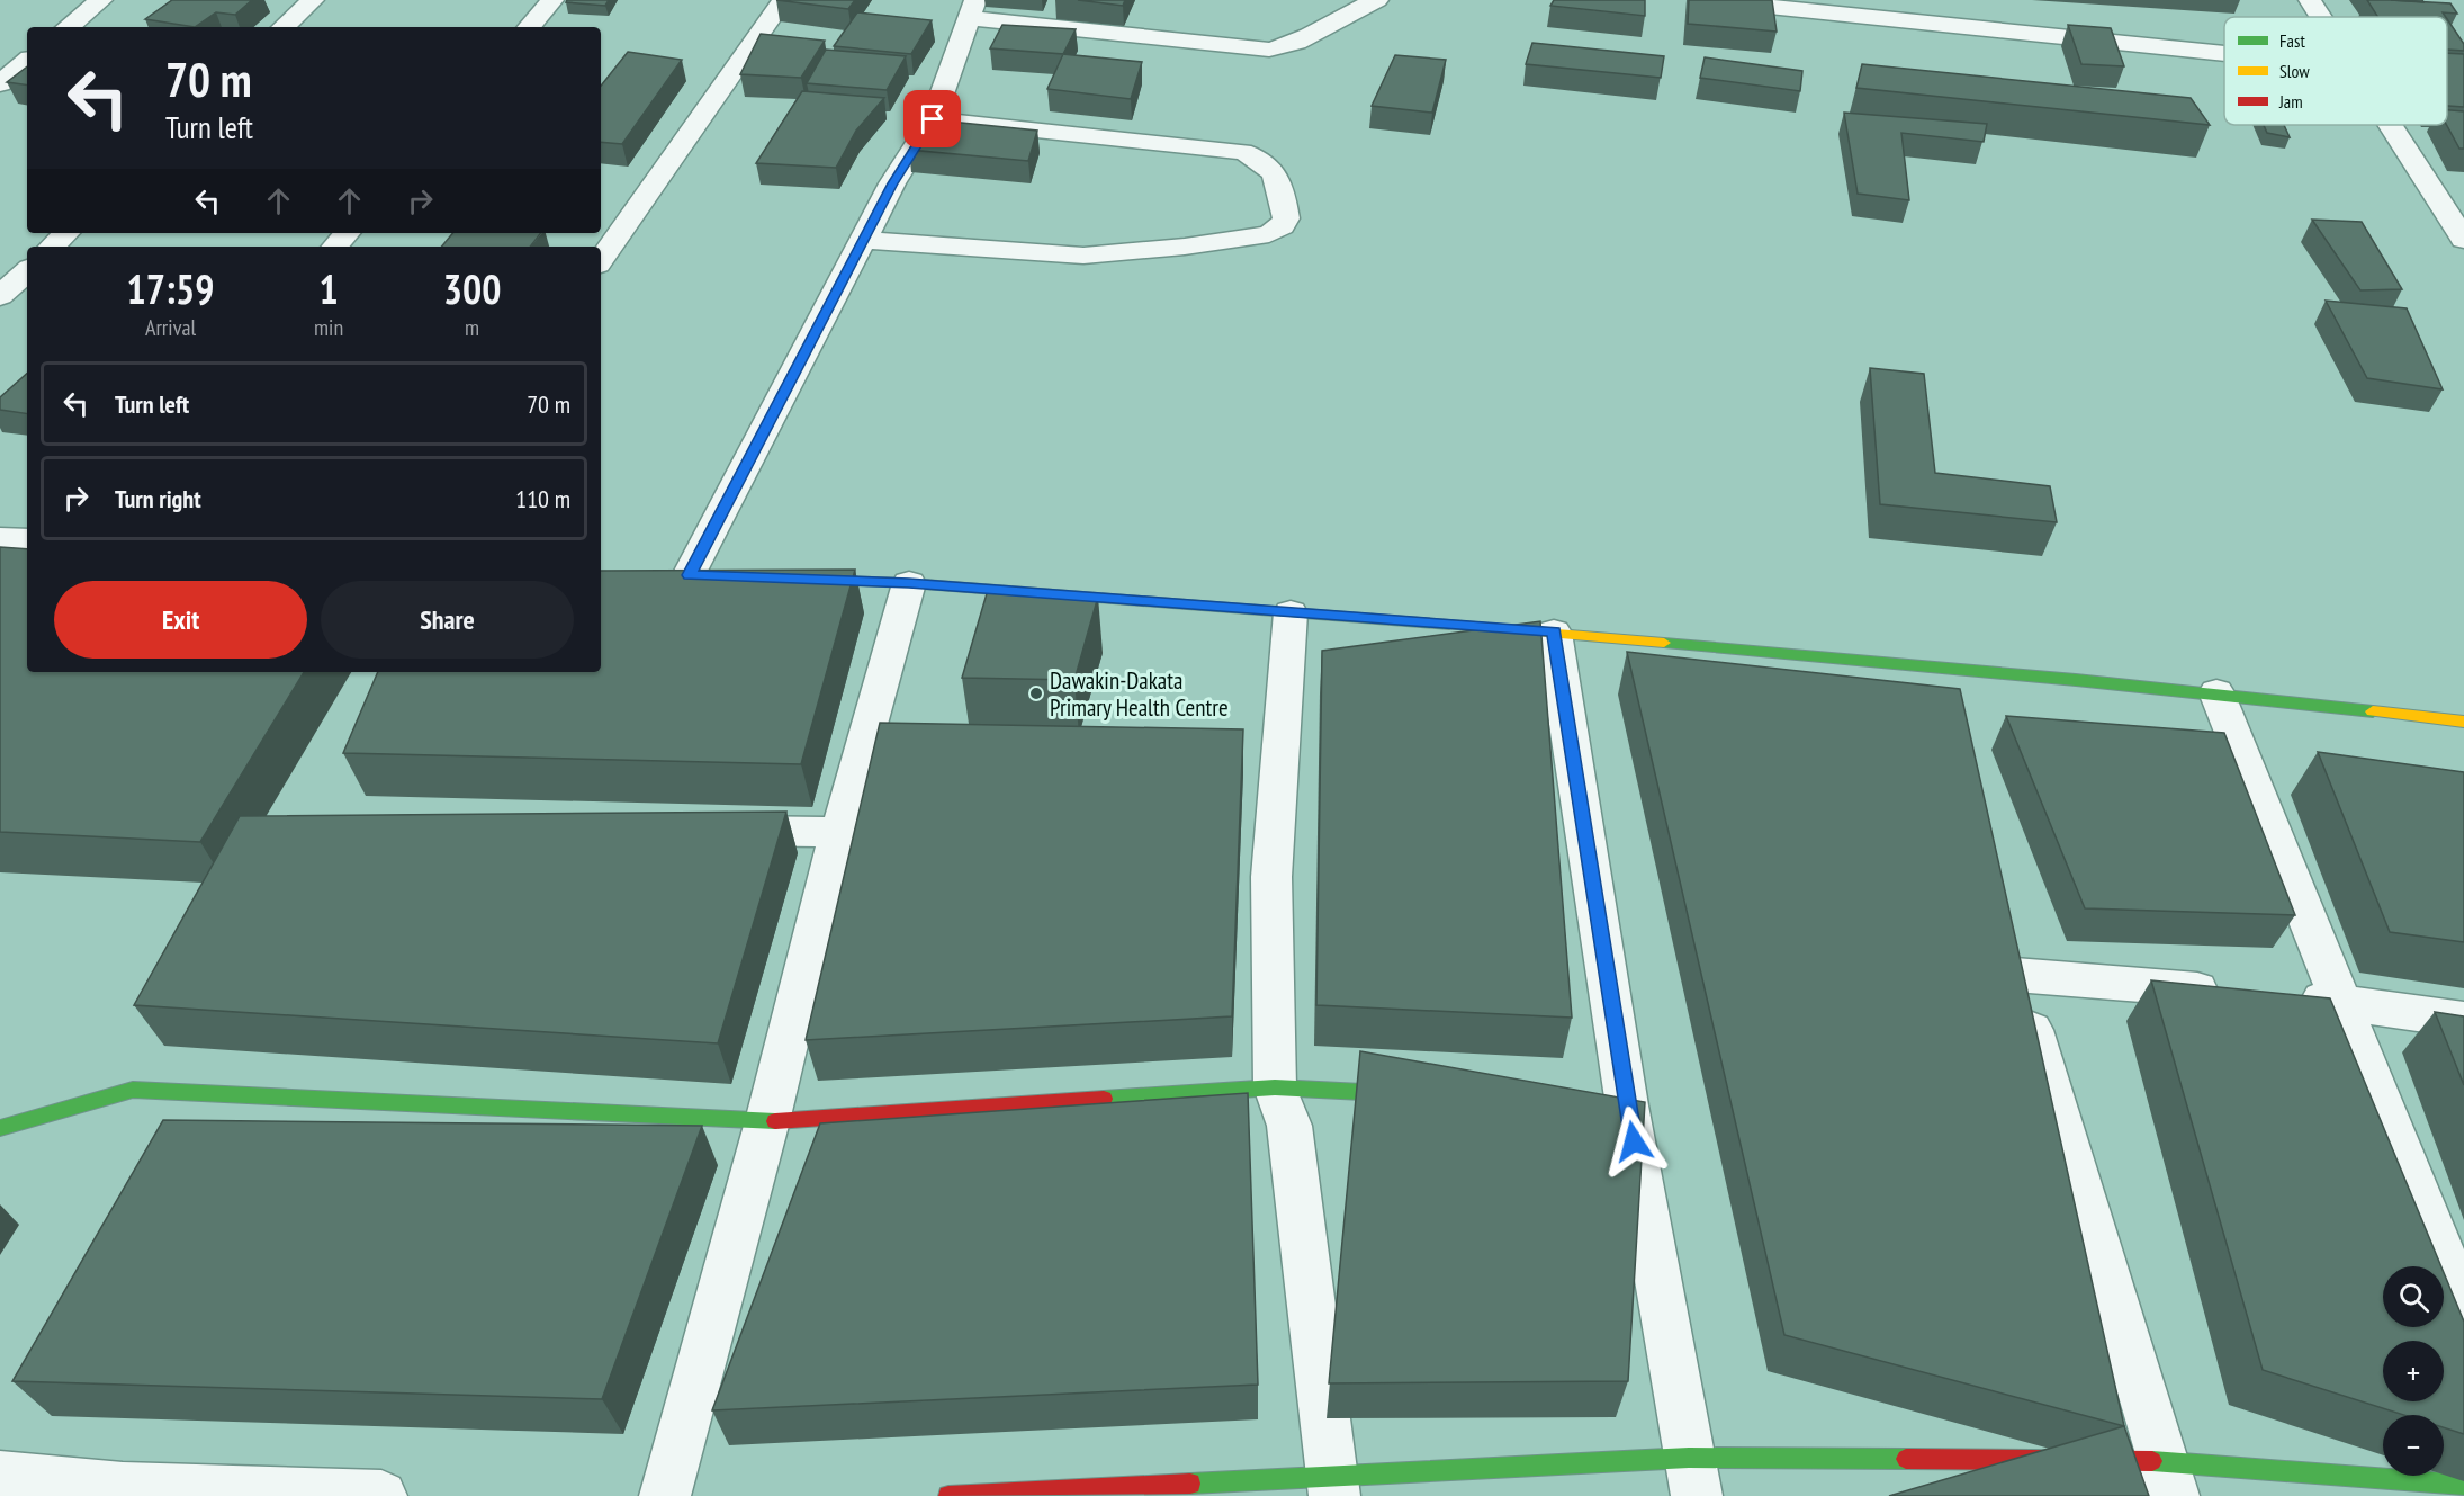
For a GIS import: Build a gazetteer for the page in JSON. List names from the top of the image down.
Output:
{
  "places": ["Dawakin-Dakata Primary Health Centre"],
  "legend": ["Fast", "Slow", "Jam"],
  "page": {
    "turn": ["70 m", "Turn left"],
    "eta": [
      "17:59",
      "Arrival",
      "1",
      "min",
      "300",
      "m"
    ],
    "list": [
      {
        "name": "Turn left",
        "value": "70 m"
      },
      {
        "name": "Turn right",
        "value": "110 m"
      }
    ],
    "buttons": ["Exit", "Share"],
    "map_buttons": ["+", "−"]
  }
}
